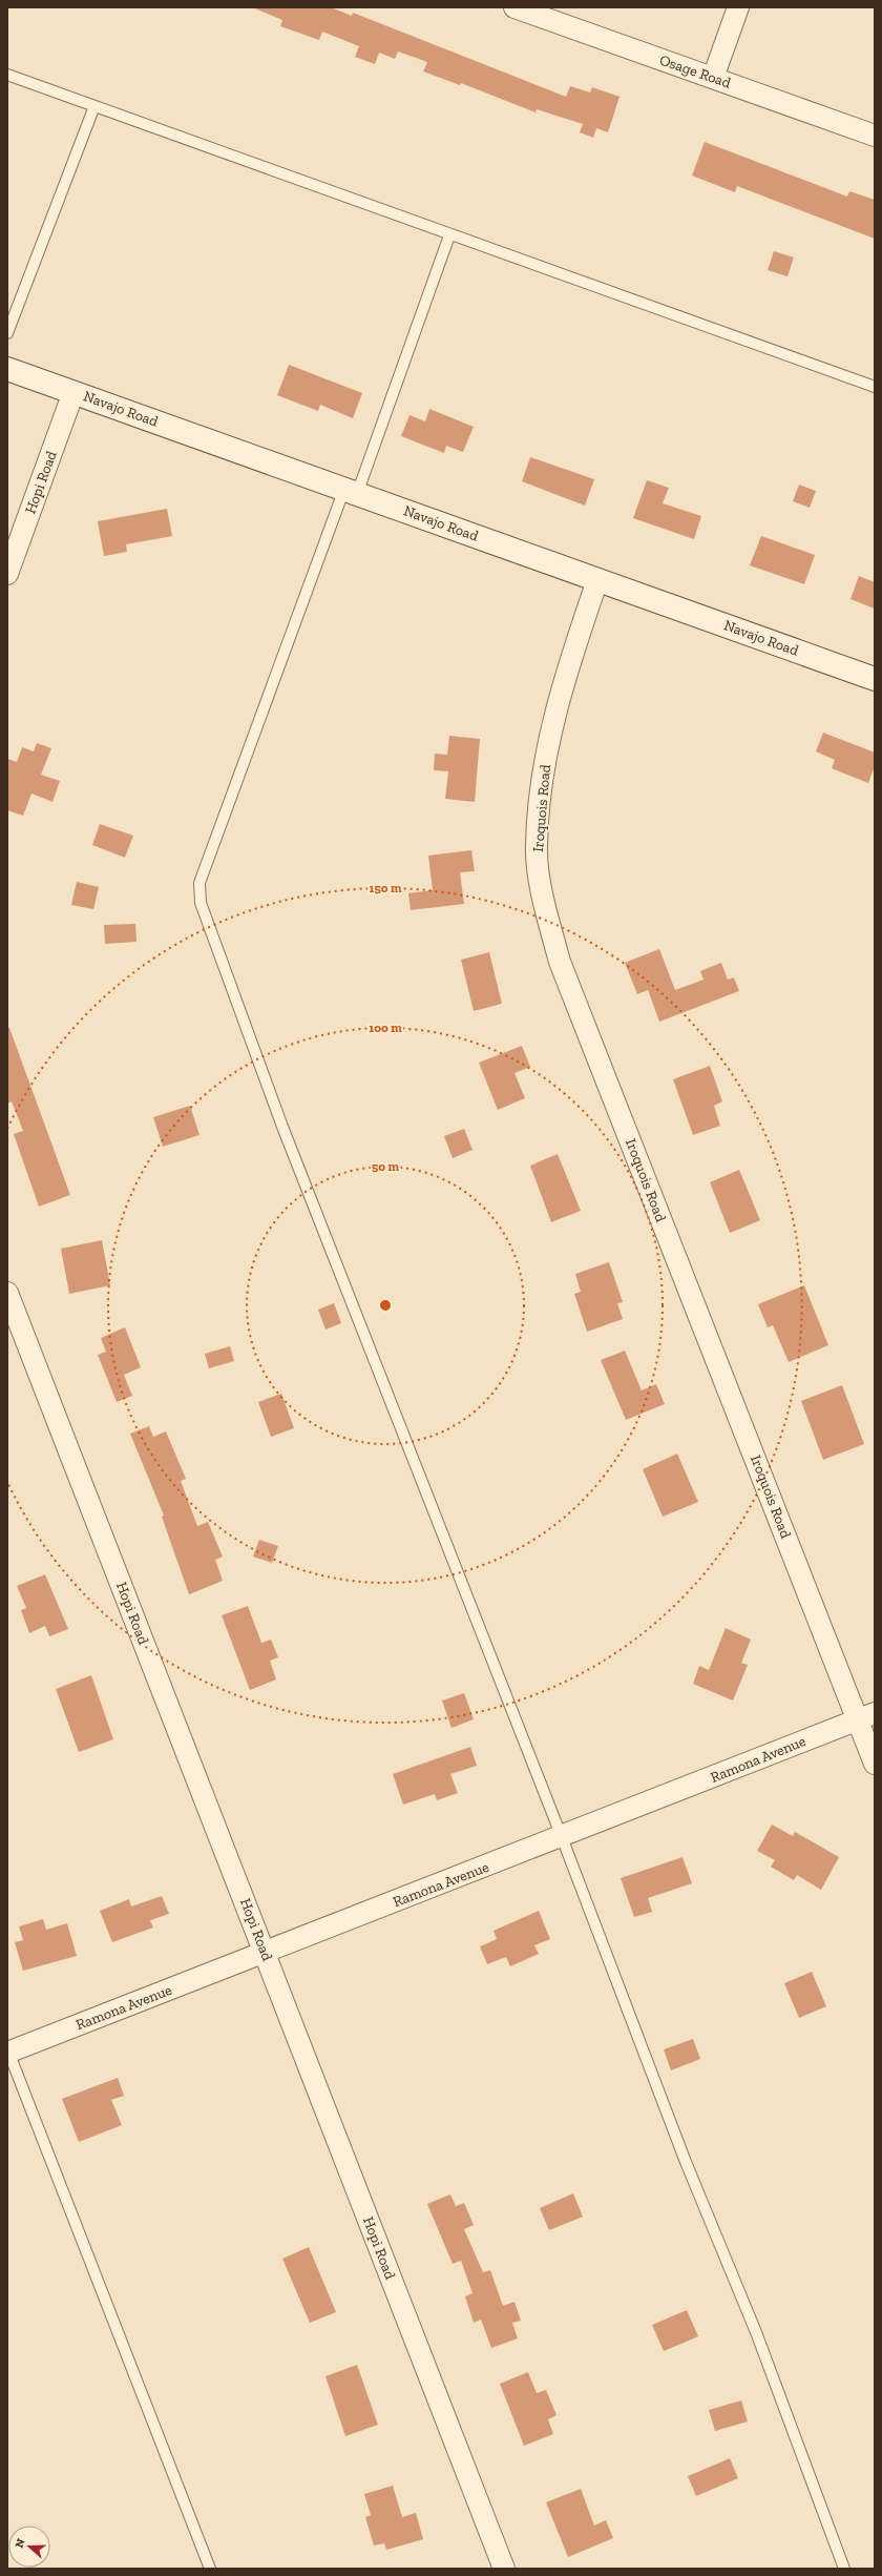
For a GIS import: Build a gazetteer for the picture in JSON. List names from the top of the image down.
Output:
{
  "streets": {
    "main road": ["Navajo Road"],
    "street": [
      "Osage Road",
      "Hopi Road",
      "Iroquois Road",
      "Ramona Avenue"
    ]
  },
  "crossings": [
    ["Navajo Road", "Hopi Road"],
    ["Navajo Road", "Iroquois Road"],
    ["Hopi Road", "Ramona Avenue"],
    ["Iroquois Road", "Ramona Avenue"]
  ],
  "north": "left",
  "rings": ["150 m", "100 m", "50 m"]
}
